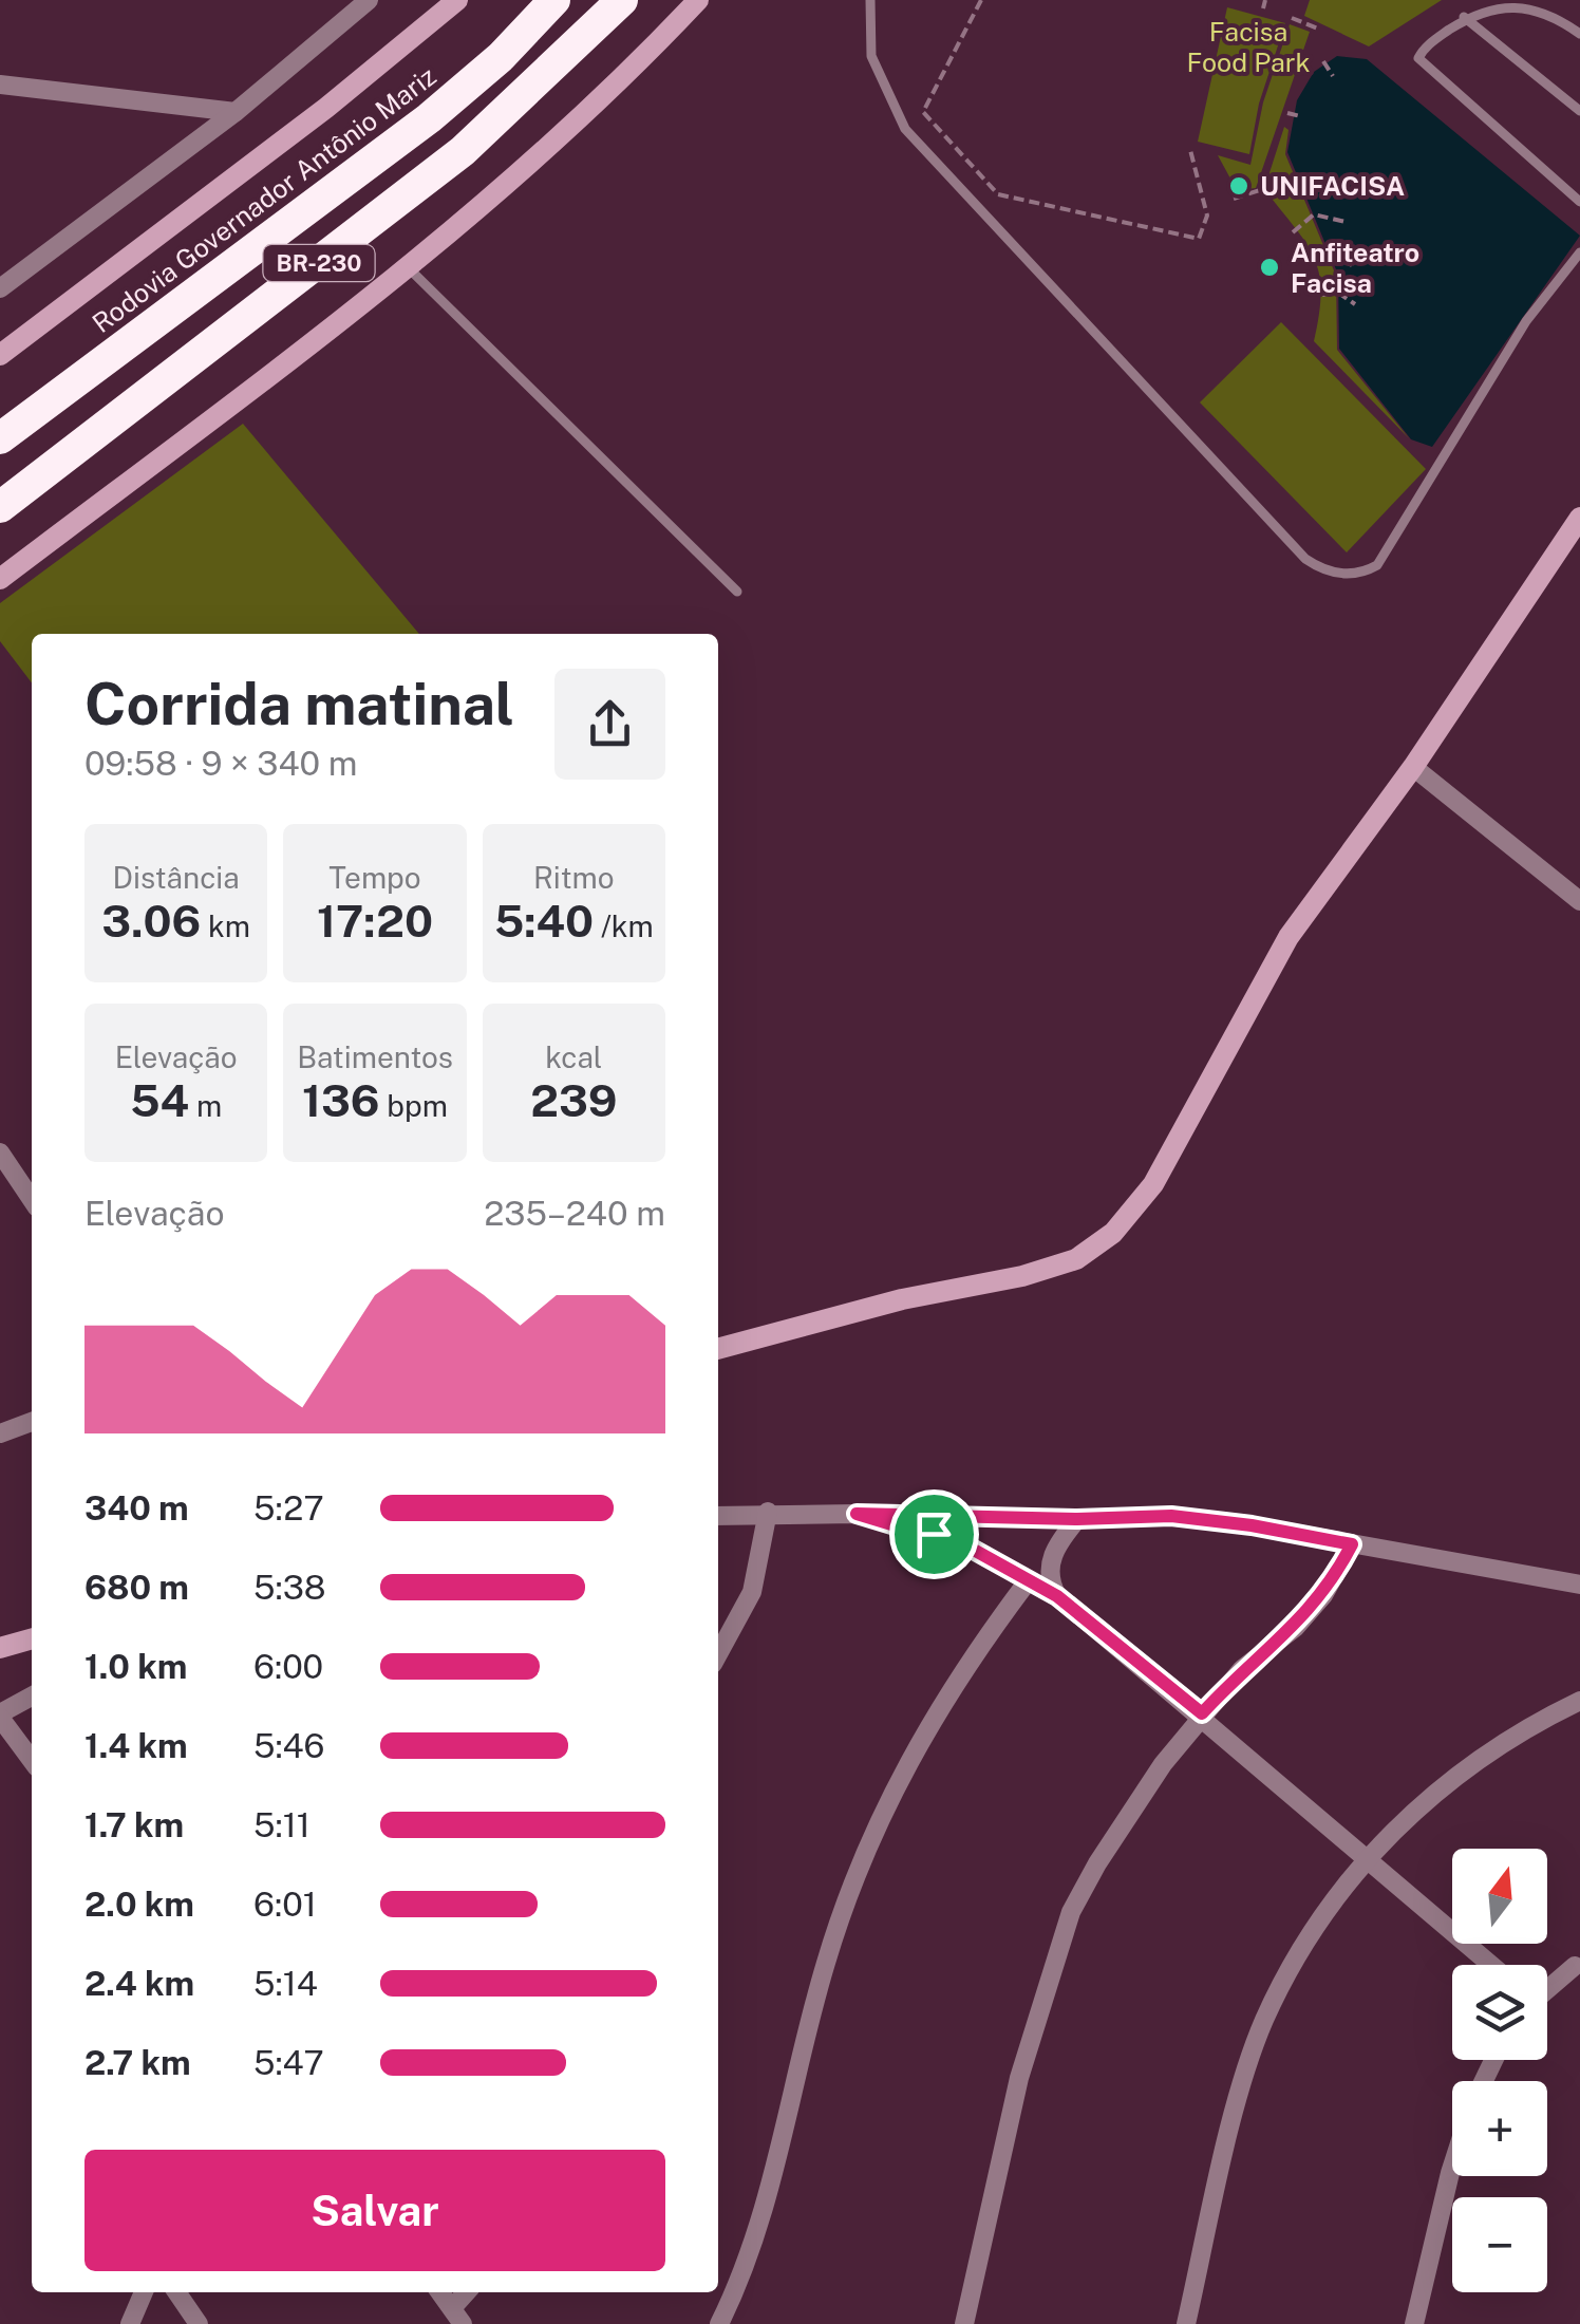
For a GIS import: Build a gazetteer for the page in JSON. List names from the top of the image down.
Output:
{
  "streets": {
    "highway": ["Rodovia Governador Antônio Mariz", "BR-230"]
  },
  "parks": ["Facisa Food Park"],
  "places": ["UNIFACISA", "Anfiteatro Facisa"],
  "north": "top",
  "page": {
    "heading": ["Corrida matinal", "09:58 · 9 × 340 m"],
    "stats": [
      ["Distância", "3.06 km"],
      ["Tempo", "17:20"],
      ["Ritmo", "5:40 /km"],
      ["Elevação", "54 m"],
      ["Batimentos", "136 bpm"],
      ["kcal", "239"]
    ],
    "chart": ["Elevação", "235–240 m"],
    "list": [
      {
        "name": "340 m",
        "note": "5:27"
      },
      {
        "name": "680 m",
        "note": "5:38"
      },
      {
        "name": "1.0 km",
        "note": "6:00"
      },
      {
        "name": "1.4 km",
        "note": "5:46"
      },
      {
        "name": "1.7 km",
        "note": "5:11"
      },
      {
        "name": "2.0 km",
        "note": "6:01"
      },
      {
        "name": "2.4 km",
        "note": "5:14"
      },
      {
        "name": "2.7 km",
        "note": "5:47"
      }
    ],
    "map_buttons": ["+", "−"],
    "buttons": "Salvar"
  }
}
